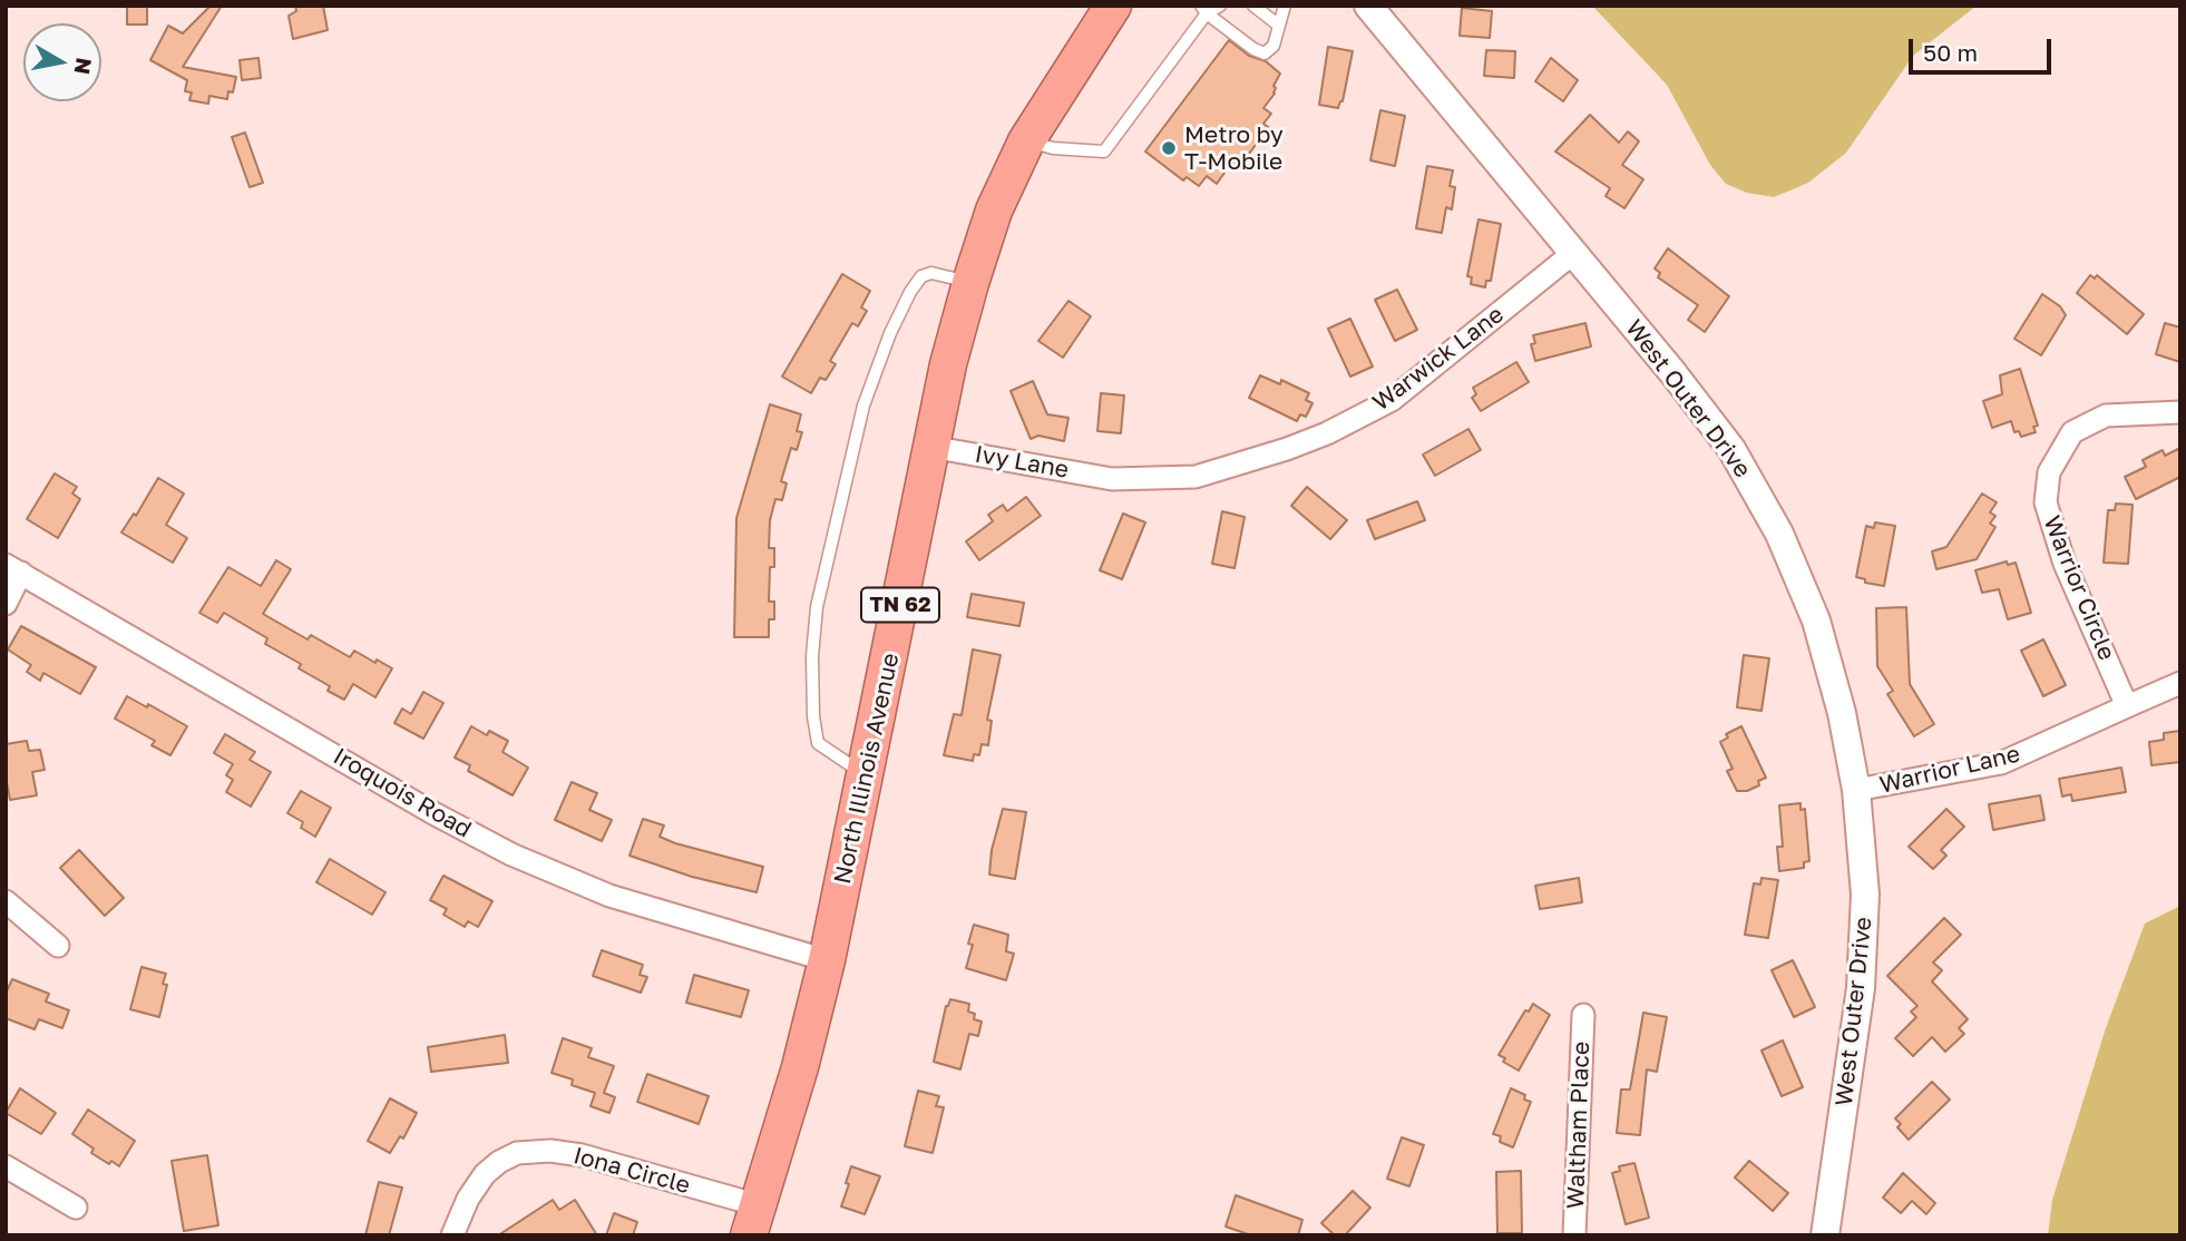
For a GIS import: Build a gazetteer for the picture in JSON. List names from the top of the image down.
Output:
{
  "streets": {
    "highway": ["TN 62", "North Illinois Avenue"],
    "street": [
      "Warwick Lane",
      "West Outer Drive",
      "Ivy Lane",
      "Warrior Circle",
      "Warrior Lane",
      "Iroquois Road",
      "Waltham Place",
      "Iona Circle"
    ]
  },
  "crossings": [
    ["Warwick Lane", "West Outer Drive"],
    ["Warwick Lane", "Ivy Lane"],
    ["West Outer Drive", "Warrior Lane"],
    ["Ivy Lane", "North Illinois Avenue"],
    ["Warrior Circle", "Warrior Lane"],
    ["North Illinois Avenue", "Iroquois Road"],
    ["North Illinois Avenue", "Iona Circle"]
  ],
  "places": ["Metro by T-Mobile"],
  "scale_bar": "50 m",
  "north": "right"
}
